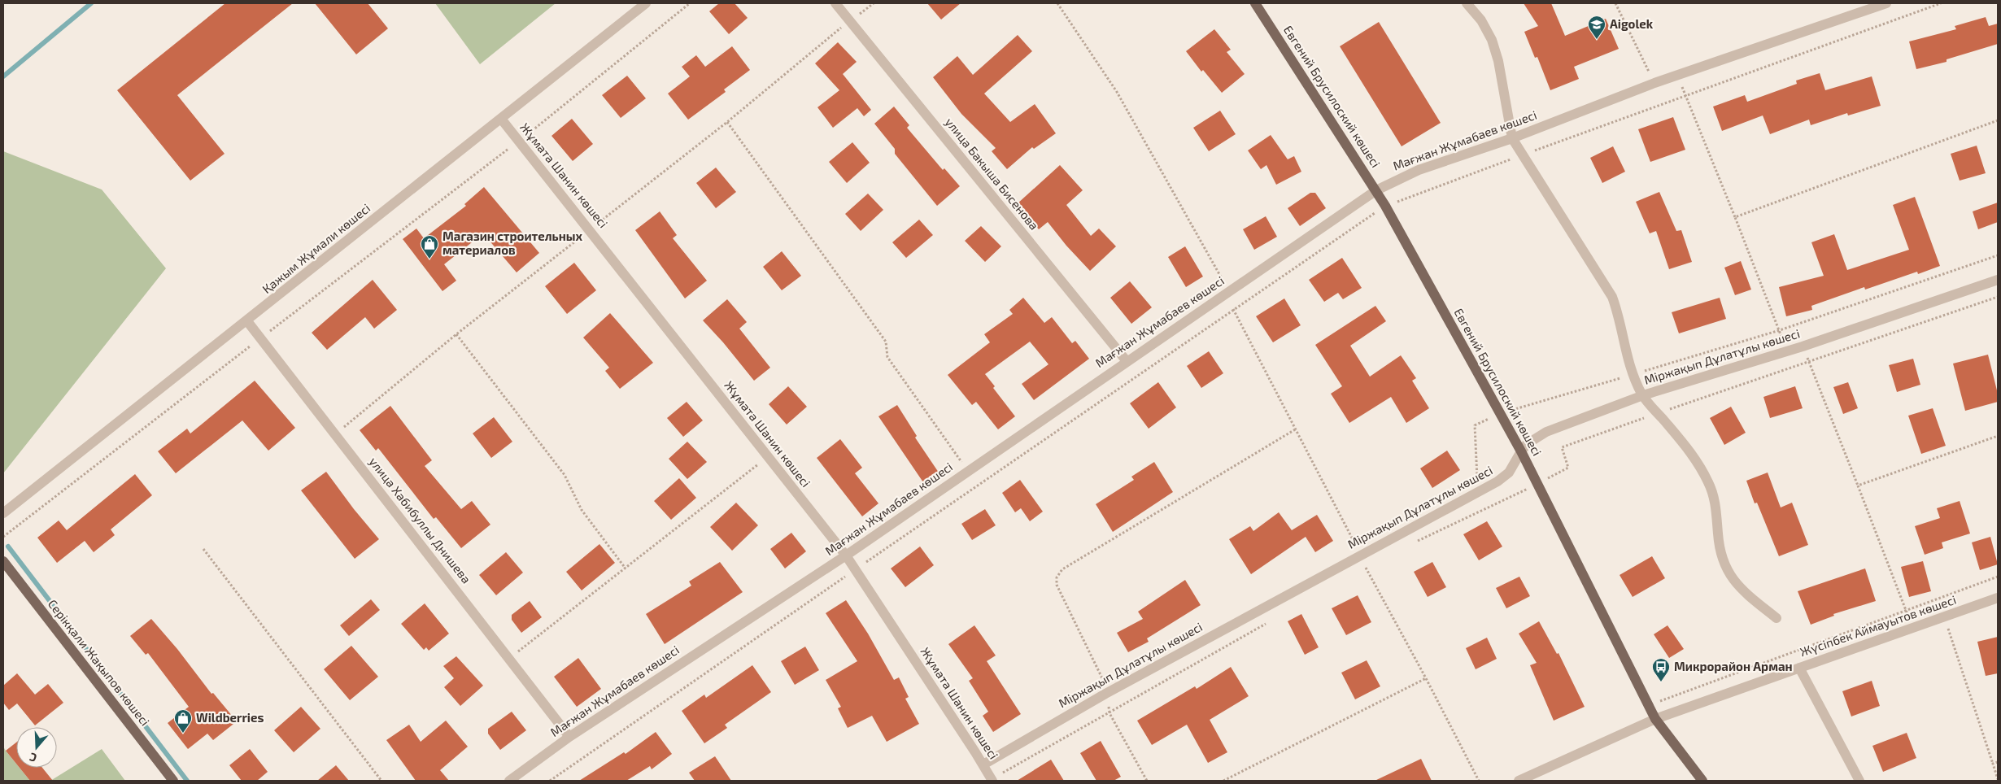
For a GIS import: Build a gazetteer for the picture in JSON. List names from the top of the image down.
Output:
{
  "streets": {
    "main road": ["Евгений Брусилоский көшесі", "Серікқали Жақыпов көшесі"],
    "street": [
      "Мағжан Жұмабаев көшесі",
      "улица Бакыша Бисенова",
      "Жұмата Шанин көшесі",
      "Қажым Жұмали көшесі",
      "Міржақып Дұлатұлы көшесі",
      "улица Хабибуллы Днишева",
      "Жүсіпбек Аймауытов көшесі"
    ]
  },
  "crossings": [
    ["Евгений Брусилоский көшесі", "Мағжан Жұмабаев көшесі"],
    ["Евгений Брусилоский көшесі", "Міржақып Дұлатұлы көшесі"],
    ["Евгений Брусилоский көшесі", "Жүсіпбек Аймауытов көшесі"],
    ["Мағжан Жұмабаев көшесі", "улица Бакыша Бисенова"],
    ["Мағжан Жұмабаев көшесі", "Жұмата Шанин көшесі"],
    ["Мағжан Жұмабаев көшесі", "улица Хабибуллы Днишева"],
    ["Жұмата Шанин көшесі", "Қажым Жұмали көшесі"],
    ["Жұмата Шанин көшесі", "Міржақып Дұлатұлы көшесі"],
    ["Қажым Жұмали көшесі", "улица Хабибуллы Днишева"]
  ],
  "places": {
    "school or university": ["Aigolek"],
    "shop": ["Магазин строительных материалов", "Wildberries"],
    "bus stop": ["Микрорайон Арман"]
  },
  "north": "bottom"
}
